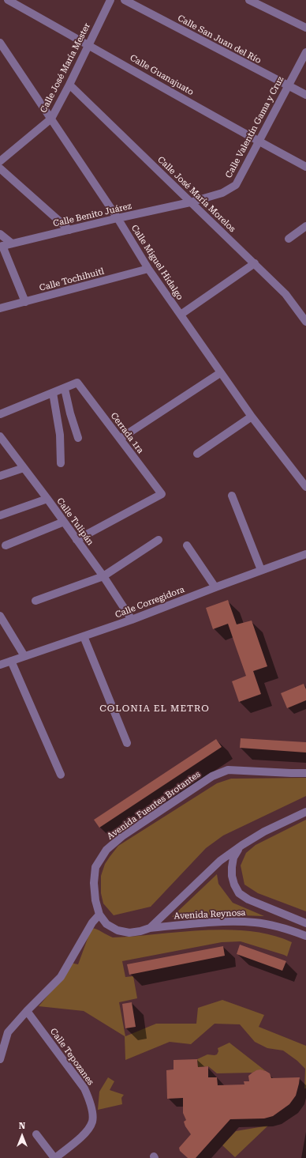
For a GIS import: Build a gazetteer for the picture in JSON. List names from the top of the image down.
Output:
{
  "streets": {
    "street": [
      "Calle San Juan del Río",
      "Calle José María Mester",
      "Calle Guanajuato",
      "Calle Valentín Gama y Cruz",
      "Calle José María Morelos",
      "Calle Benito Juárez",
      "Calle Miguel Hidalgo",
      "Calle Tochihuitl",
      "Cerrada 1ra",
      "Calle Tulipán",
      "Calle Corregidora",
      "Avenida Fuentes Brotantes",
      "Avenida Reynosa",
      "Calle Tepozanes"
    ]
  },
  "crossings": [
    ["Calle San Juan del Río", "Calle Valentín Gama y Cruz"],
    ["Calle José María Mester", "Calle Guanajuato"],
    ["Calle José María Mester", "Calle José María Morelos"],
    ["Calle José María Mester", "Calle Miguel Hidalgo"],
    ["Calle Guanajuato", "Calle Valentín Gama y Cruz"],
    ["Calle Valentín Gama y Cruz", "Calle José María Morelos"],
    ["Calle Valentín Gama y Cruz", "Calle Benito Juárez"],
    ["Calle José María Morelos", "Calle Benito Juárez"],
    ["Calle Benito Juárez", "Calle Miguel Hidalgo"],
    ["Calle Miguel Hidalgo", "Calle Tochihuitl"],
    ["Cerrada 1ra", "Calle Tulipán"],
    ["Calle Tulipán", "Calle Corregidora"],
    ["Avenida Fuentes Brotantes", "Avenida Reynosa"]
  ],
  "districts": ["COLONIA EL METRO"],
  "north": "top"
}
